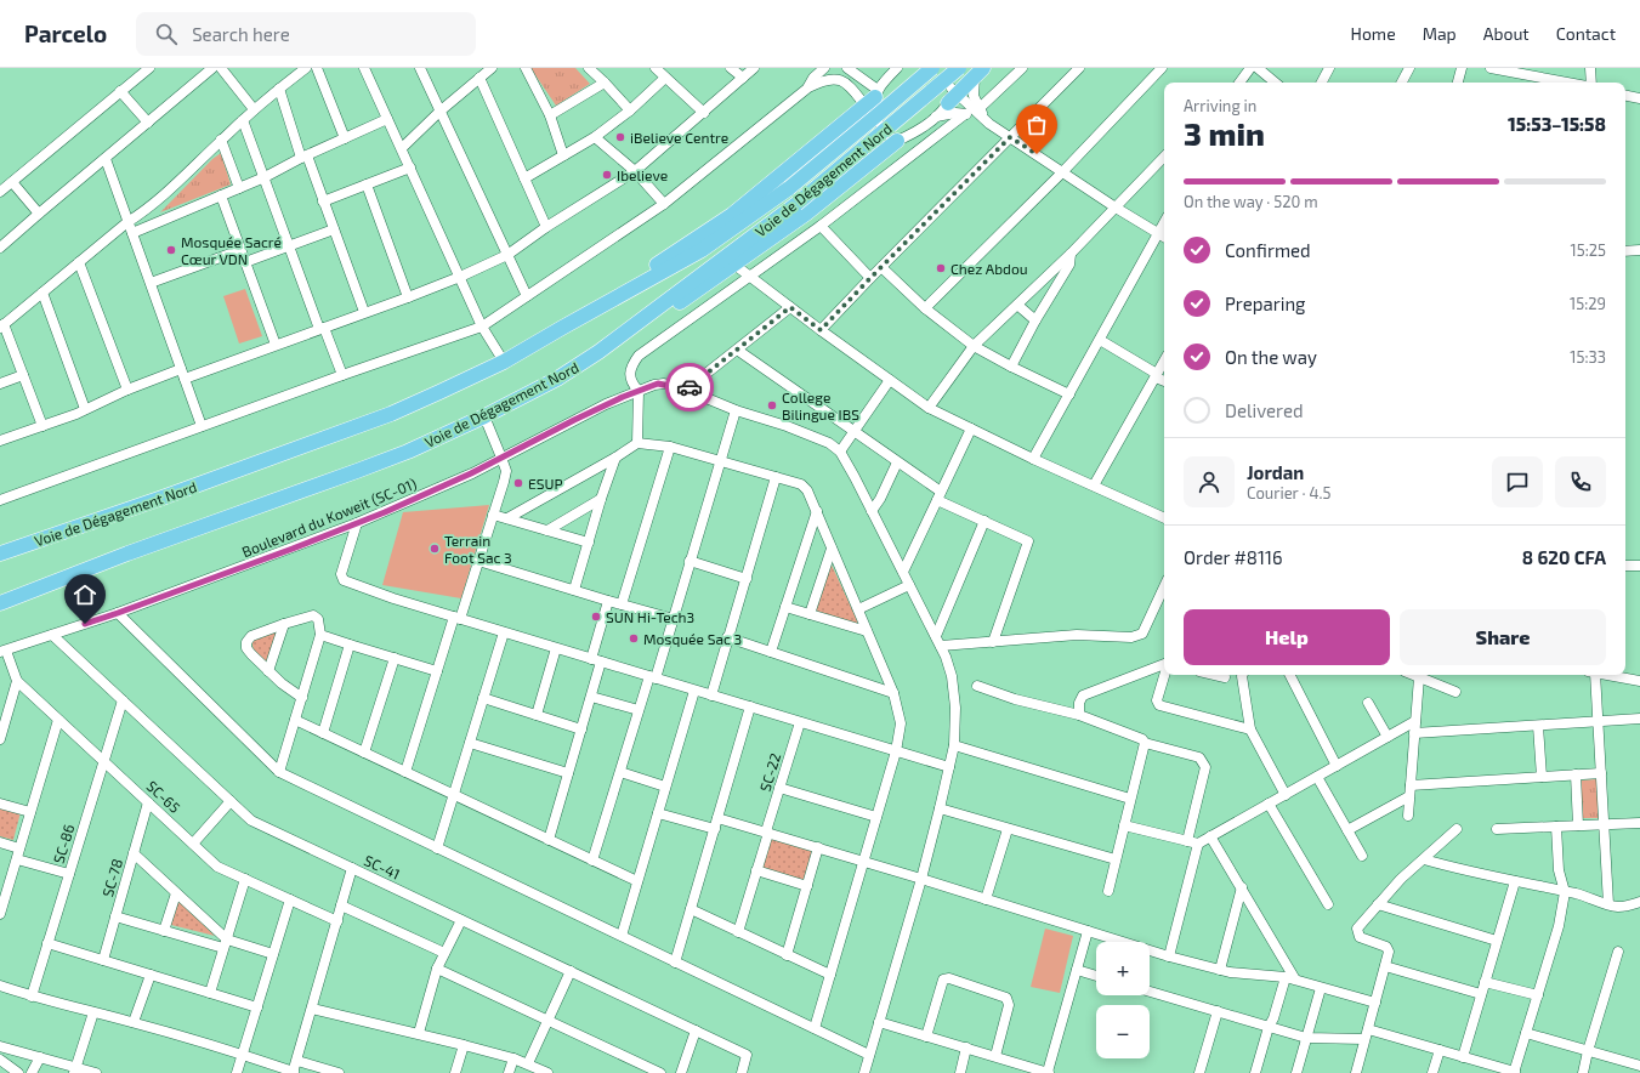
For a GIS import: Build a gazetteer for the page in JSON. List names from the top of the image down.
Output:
{
  "streets": {
    "highway": ["Voie de Dégagement Nord"],
    "street": [
      "Boulevard du Koweit (SC-01)",
      "SC-22",
      "SC-65",
      "SC-86",
      "SC-41",
      "SC-78"
    ]
  },
  "crossings": [
    ["Boulevard du Koweit (SC-01)", "SC-65"],
    ["Boulevard du Koweit (SC-01)", "SC-41"],
    ["SC-65", "SC-86"],
    ["SC-65", "SC-78"],
    ["SC-86", "SC-41"]
  ],
  "places": [
    "iBelieve Centre",
    "Ibelieve",
    "Mosquée Sacré Cœur VDN",
    "Chez Abdou",
    "College Bilingue IBS",
    "ESUP",
    "Terrain Foot Sac 3",
    "SUN Hi-Tech3",
    "Mosquée Sac 3"
  ],
  "page": {
    "header": "Parcelo",
    "search": "Search here",
    "nav": [
      "Home",
      "Map",
      "About",
      "Contact"
    ],
    "heading": ["3 min", "Arriving in", "15:53–15:58"],
    "panel": [
      "Jordan",
      "Courier · 4.5",
      "Order #8116",
      "8 620 CFA"
    ],
    "bar": "On the way · 520 m",
    "list": [
      ["Confirmed", "15:25"],
      ["Preparing", "15:29"],
      ["On the way", "15:33"],
      "Delivered"
    ],
    "buttons": ["Help", "Share"],
    "map_buttons": ["+", "−"]
  }
}
